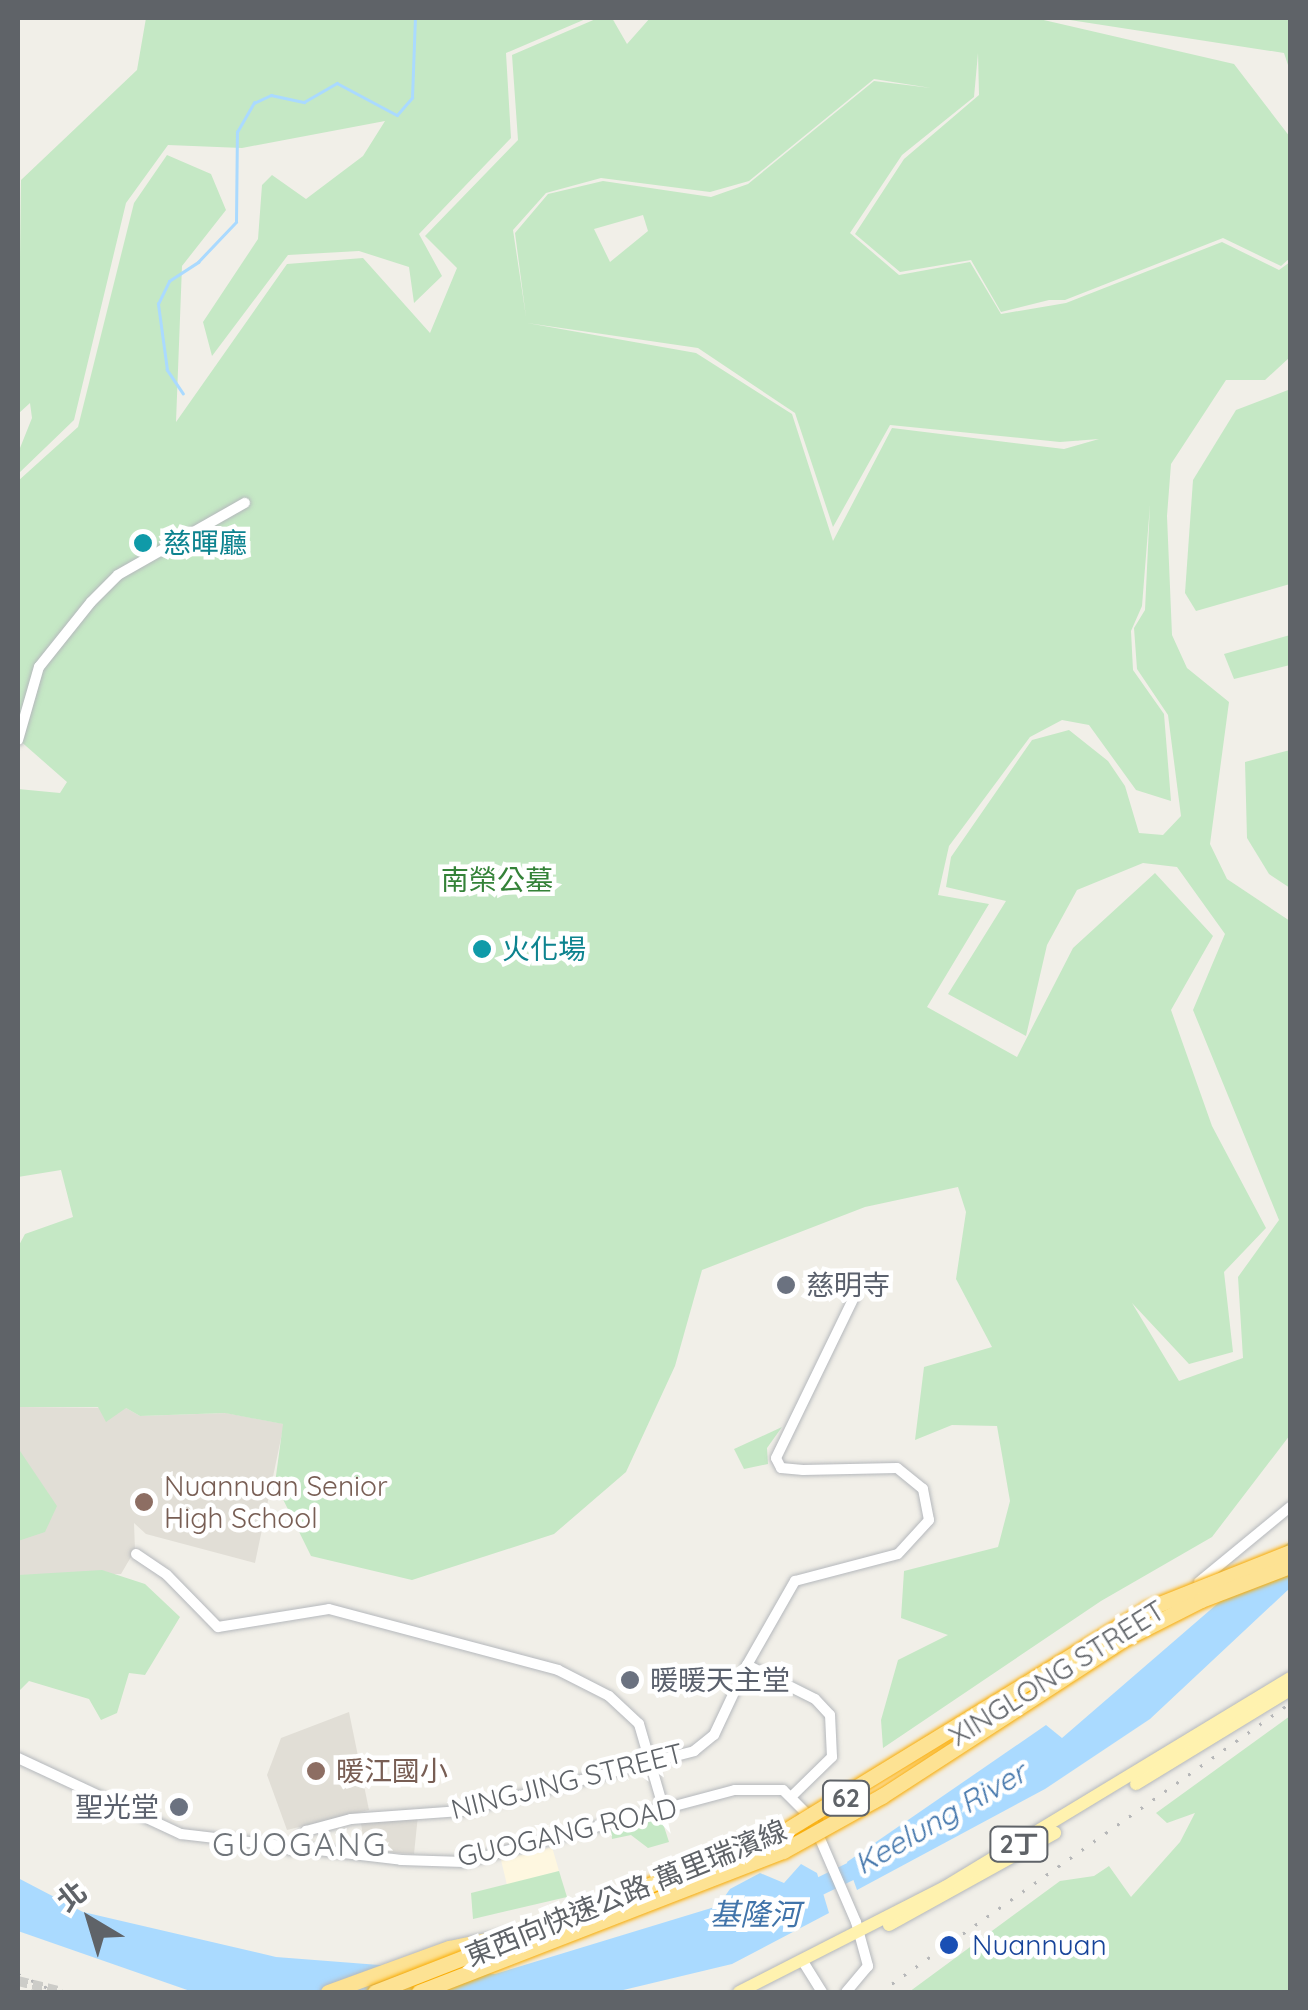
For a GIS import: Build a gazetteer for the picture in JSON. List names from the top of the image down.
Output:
{
  "streets": {
    "highway": ["62", "東西向快速公路 萬里瑞濱線"],
    "main road": ["2丁"],
    "street": ["XINGLONG STREET", "NINGJING STREET", "GUOGANG ROAD"]
  },
  "crossings": [
    ["NINGJING STREET", "GUOGANG ROAD"]
  ],
  "districts": ["GUOGANG"],
  "water": ["Keelung River", "基隆河"],
  "parks": ["南榮公墓"],
  "places": [
    "慈暉廳",
    "火化場",
    "慈明寺",
    "Nuannuan Senior High School",
    "暖暖天主堂",
    "暖江國小",
    "聖光堂",
    "Nuannuan"
  ],
  "north": "top left"
}
